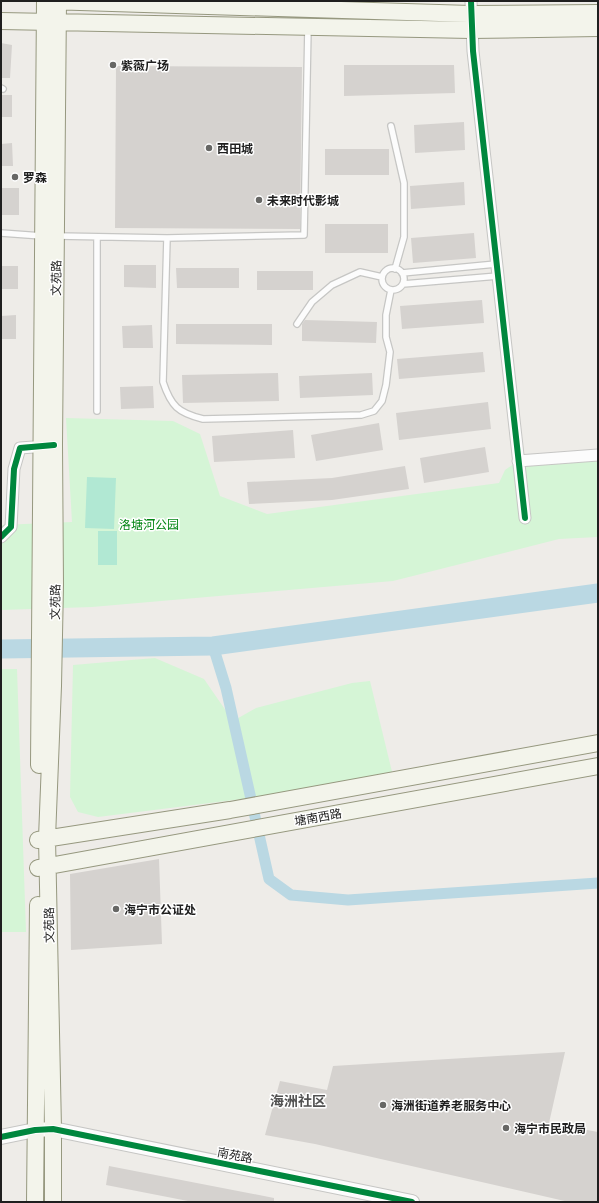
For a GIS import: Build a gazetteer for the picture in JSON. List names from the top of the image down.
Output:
{
  "streets": {
    "main road": ["文苑路", "塘南西路"],
    "street": ["南苑路"]
  },
  "crossings": [
    ["文苑路", "塘南西路"],
    ["文苑路", "南苑路"]
  ],
  "districts": ["海洲社区"],
  "parks": ["洛塘河公园"],
  "places": [
    "紫薇广场",
    "西田城",
    "罗森",
    "未来时代影城",
    "海宁市公证处",
    "海洲街道养老服务中心",
    "海宁市民政局"
  ]
}
